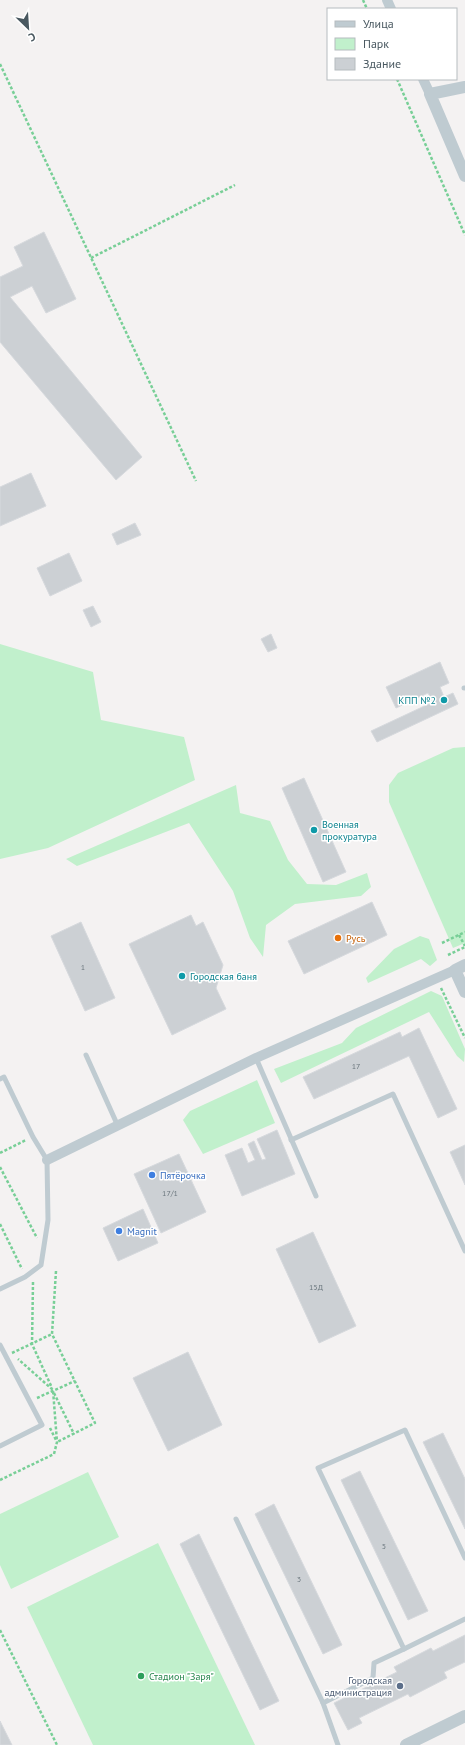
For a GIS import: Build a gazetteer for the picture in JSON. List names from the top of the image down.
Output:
{
  "places": [
    "КПП №2",
    "Военная прокуратура",
    "Русь",
    "Городская баня",
    "Пятёрочка",
    "Magnit",
    "Стадион \"Заря\"",
    "Городская администрация"
  ],
  "house_numbers": [
    "1",
    "17",
    "17/1",
    "15Д",
    "5",
    "3"
  ],
  "legend": ["Улица", "Парк", "Здание"],
  "north": "bottom right"
}
